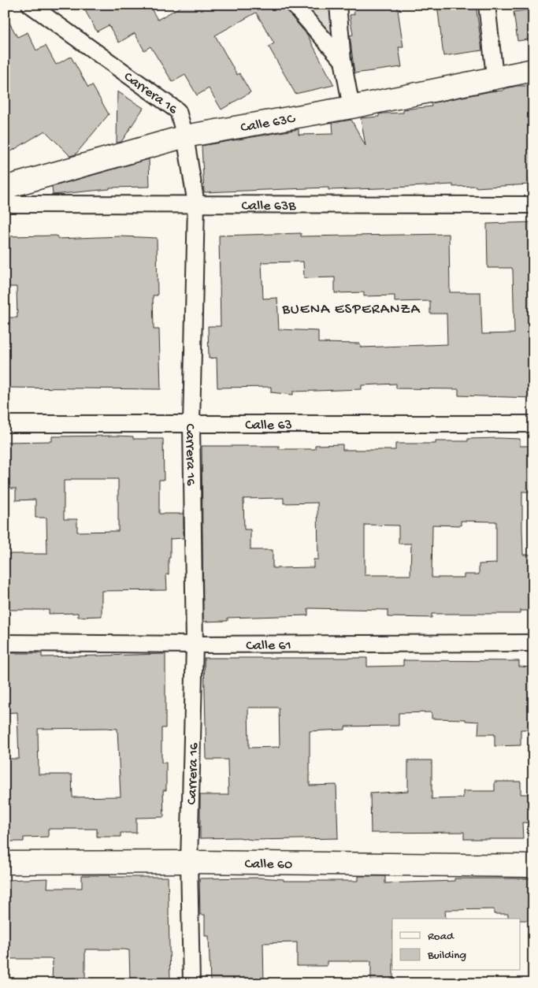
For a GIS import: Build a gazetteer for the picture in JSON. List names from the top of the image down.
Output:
{
  "streets": {
    "street": [
      "Carrera 16",
      "Calle 63C",
      "Calle 63B",
      "Calle 63",
      "Calle 61",
      "Calle 60"
    ]
  },
  "crossings": [
    ["Carrera 16", "Calle 63C"],
    ["Carrera 16", "Calle 63B"],
    ["Carrera 16", "Calle 63"],
    ["Carrera 16", "Calle 61"],
    ["Carrera 16", "Calle 60"]
  ],
  "districts": ["BUENA ESPERANZA"],
  "legend": ["Road", "Building"]
}
